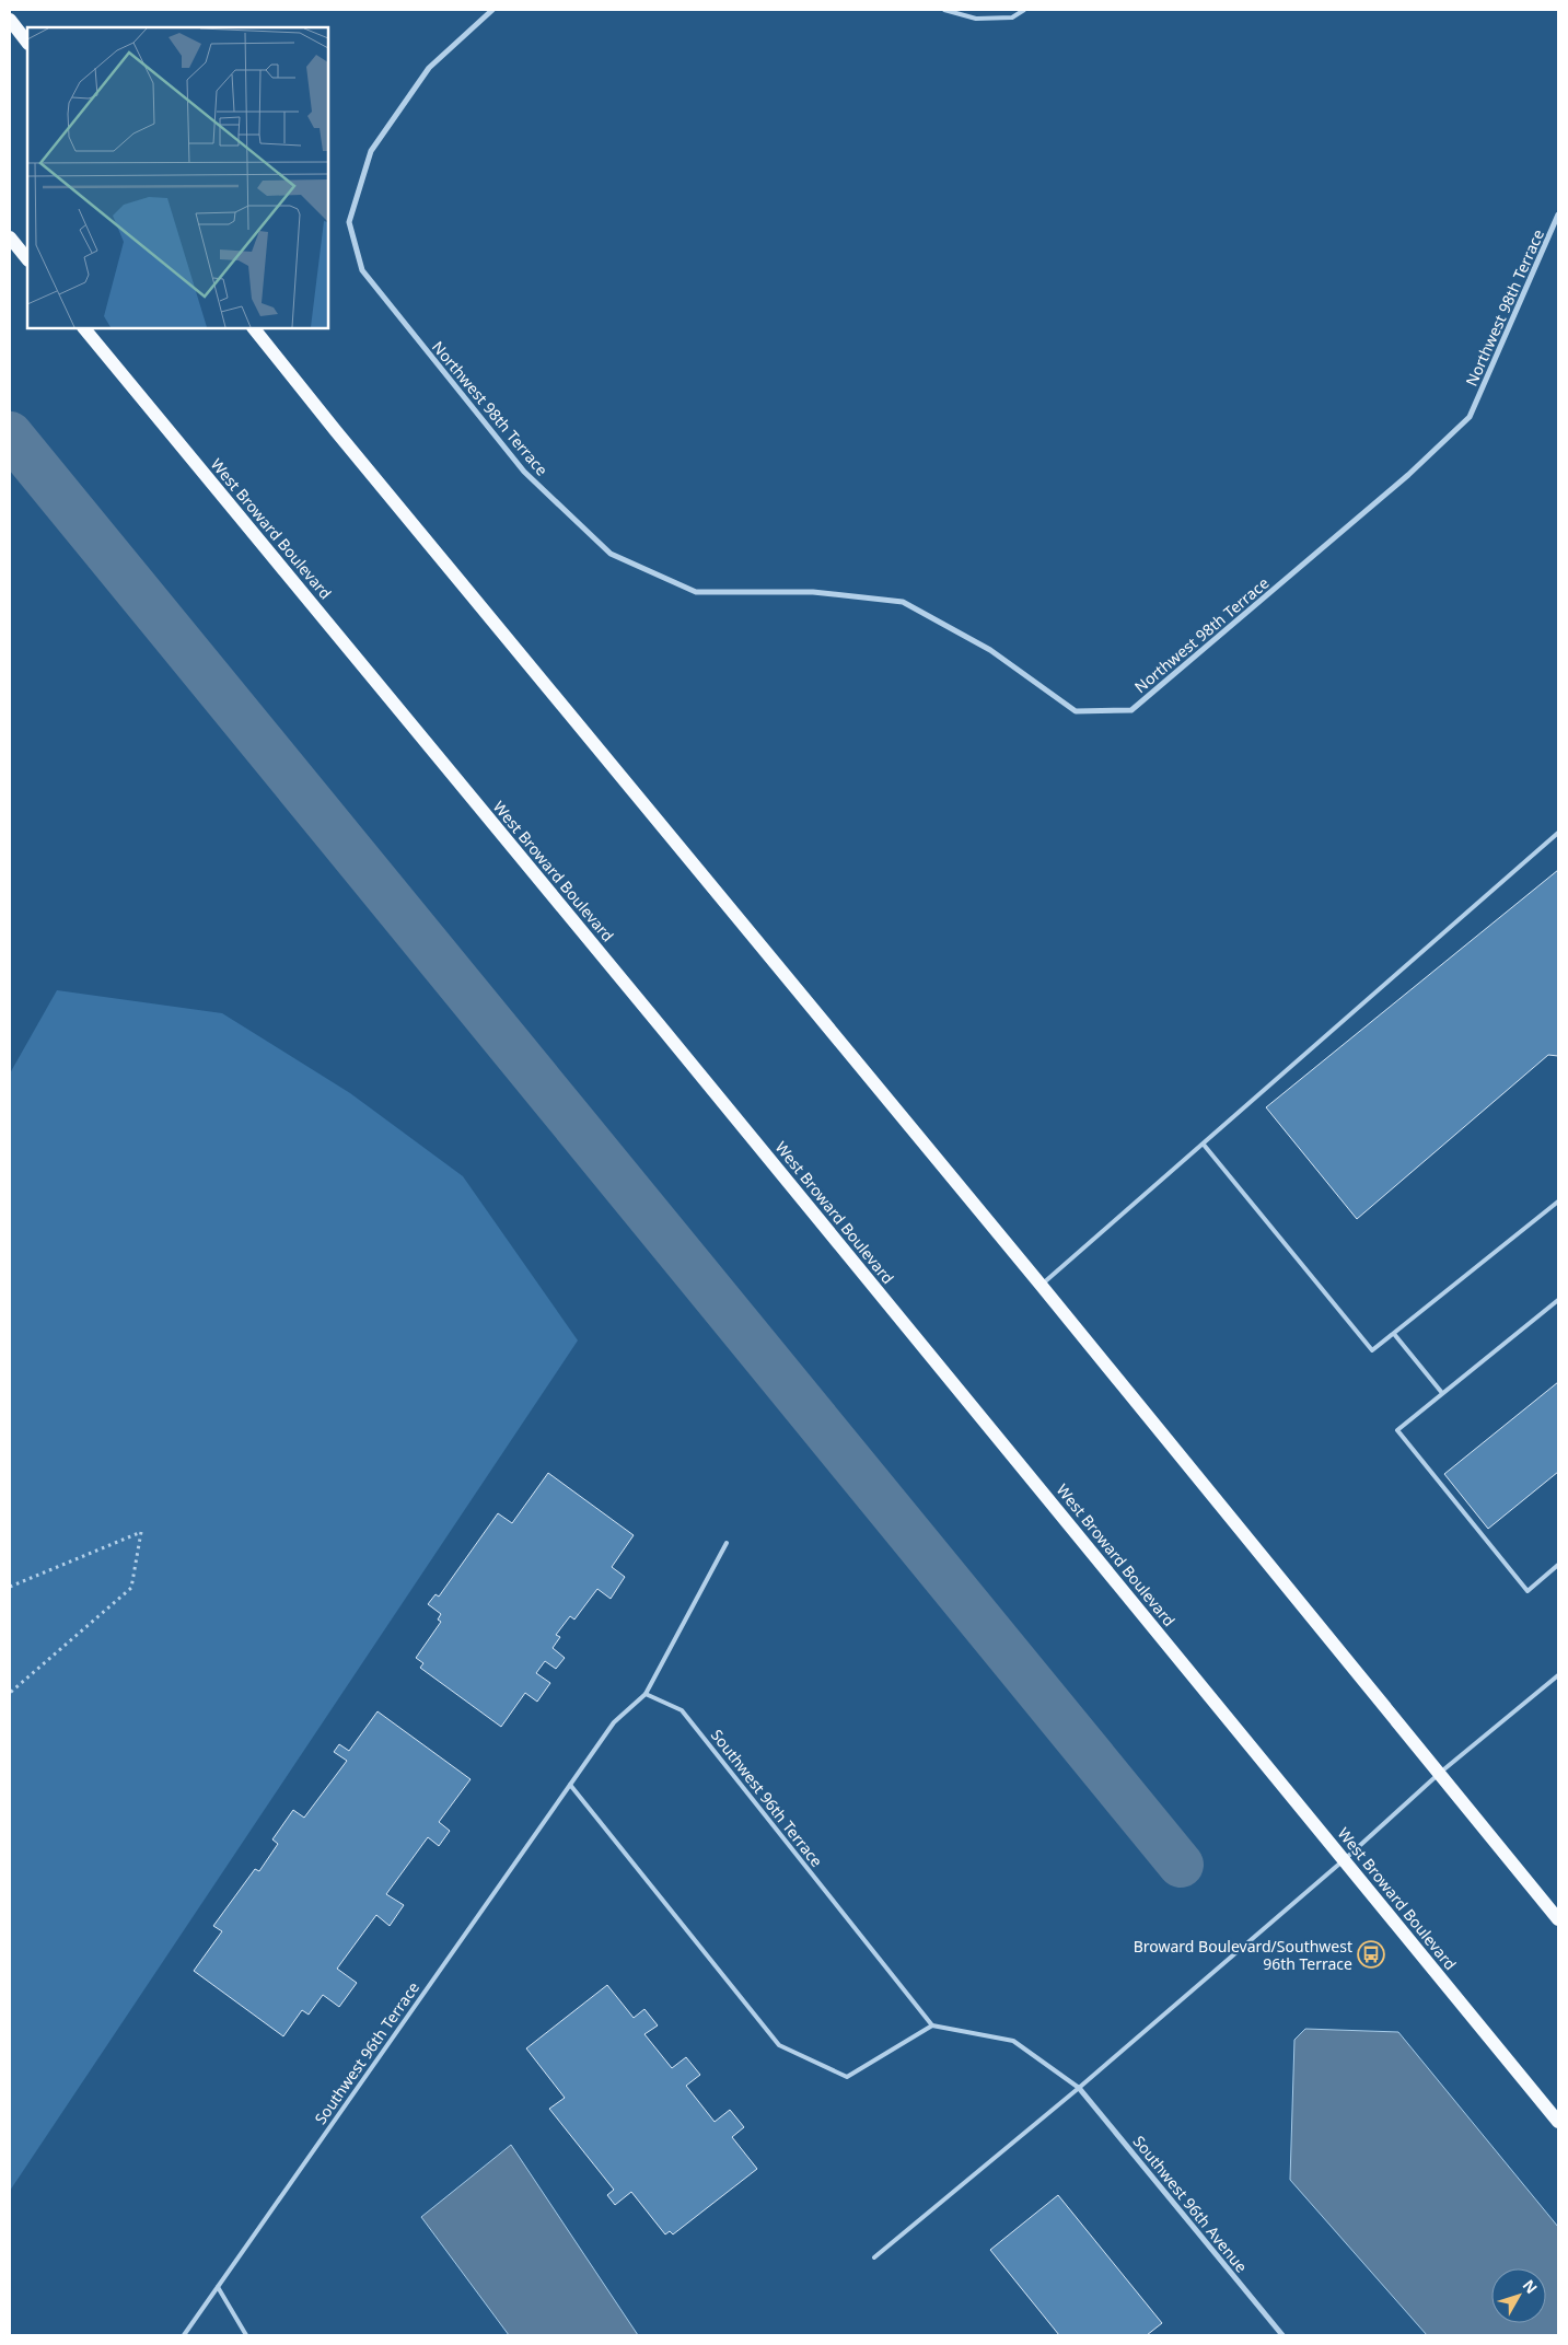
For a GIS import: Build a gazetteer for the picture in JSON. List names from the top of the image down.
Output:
{
  "streets": {
    "main road": ["West Broward Boulevard"],
    "street": ["Northwest 98th Terrace", "Southwest 96th Avenue"],
    "lane": ["Southwest 96th Terrace"]
  },
  "places": {
    "bus stop": ["Broward Boulevard/Southwest 96th Terrace"]
  },
  "north": "top right"
}
